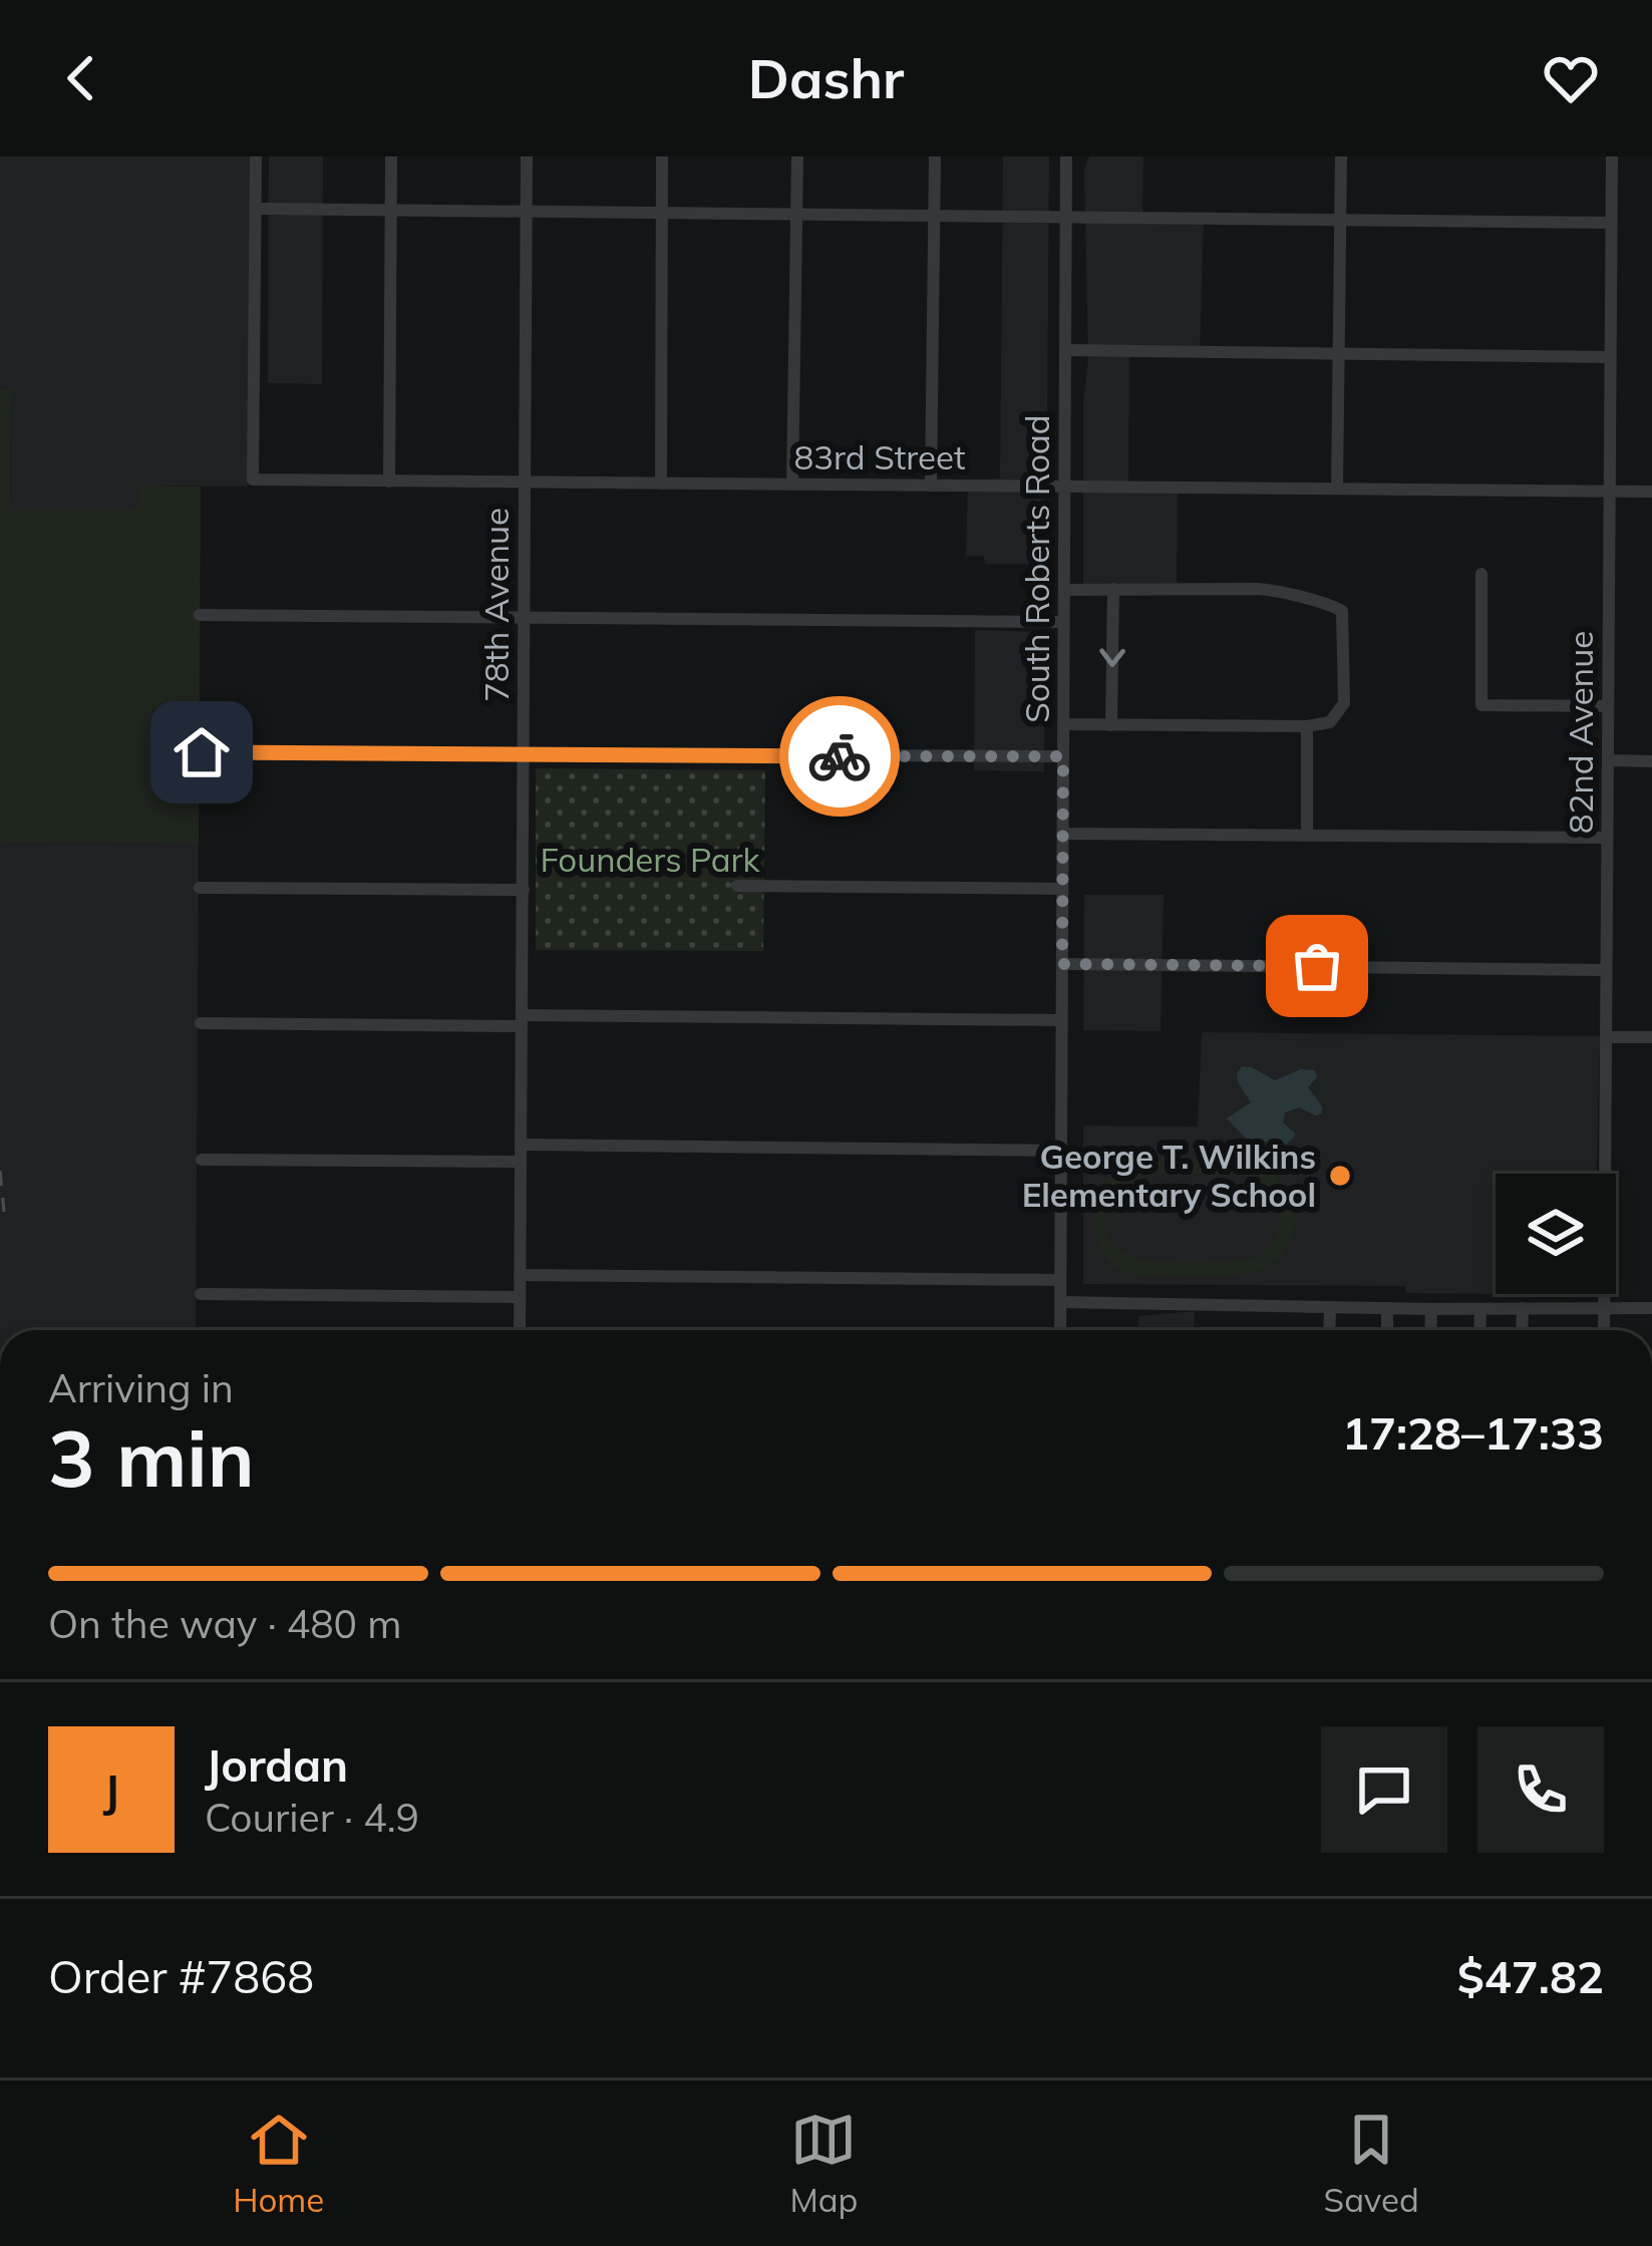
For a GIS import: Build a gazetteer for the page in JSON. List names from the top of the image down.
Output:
{
  "streets": {
    "street": [
      "83rd Street",
      "South Roberts Road",
      "78th Avenue",
      "82nd Avenue"
    ]
  },
  "crossings": [
    ["83rd Street", "South Roberts Road"],
    ["83rd Street", "78th Avenue"],
    ["83rd Street", "82nd Avenue"]
  ],
  "parks": ["Founders Park"],
  "places": ["George T. Wilkins Elementary School"],
  "page": {
    "header": "Dashr",
    "heading": ["3 min", "Arriving in", "17:28–17:33"],
    "panel": [
      "Jordan",
      "Courier · 4.9",
      "Order #7868",
      "$47.82"
    ],
    "bar": "On the way · 480 m",
    "round": "J",
    "tabs": ["Home", "Map", "Saved"]
  }
}
